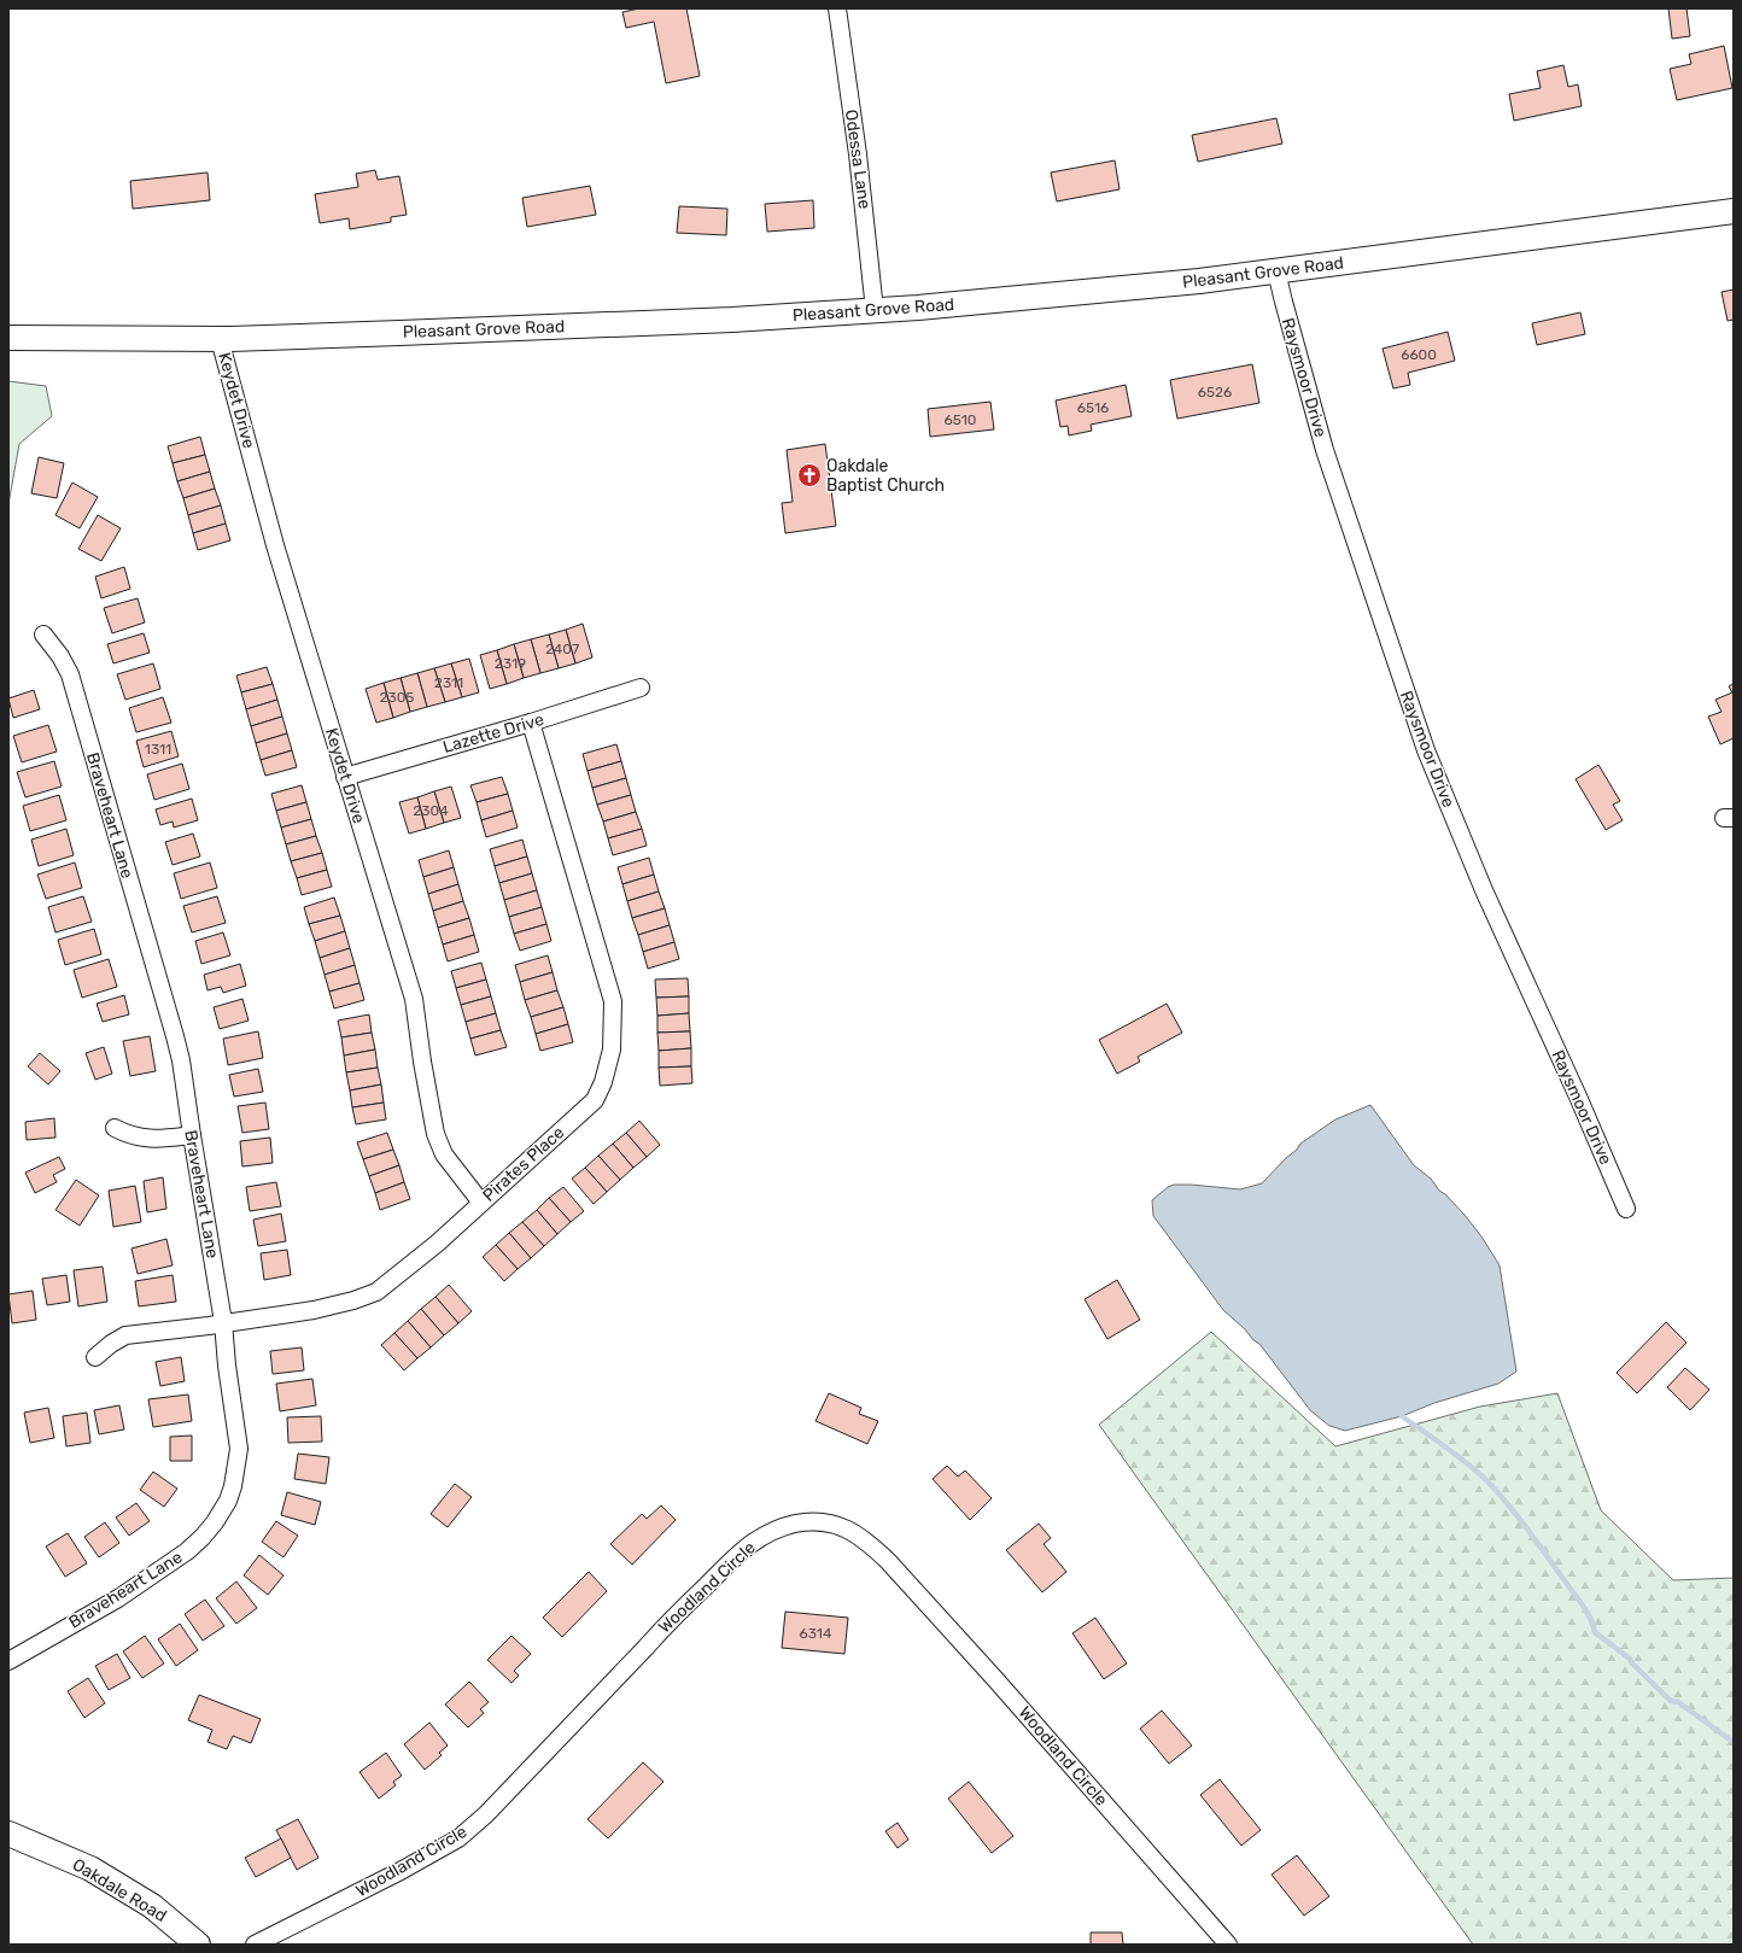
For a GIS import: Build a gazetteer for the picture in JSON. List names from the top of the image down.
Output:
{
  "streets": {
    "street": [
      "Odessa Lane",
      "Pleasant Grove Road",
      "Raysmoor Drive",
      "Keydet Drive",
      "Lazette Drive",
      "Braveheart Lane",
      "Pirates Place",
      "Woodland Circle",
      "Oakdale Road"
    ]
  },
  "crossings": [
    ["Odessa Lane", "Pleasant Grove Road"],
    ["Pleasant Grove Road", "Raysmoor Drive"],
    ["Pleasant Grove Road", "Keydet Drive"],
    ["Keydet Drive", "Lazette Drive"],
    ["Keydet Drive", "Pirates Place"],
    ["Lazette Drive", "Pirates Place"],
    ["Braveheart Lane", "Pirates Place"]
  ],
  "places": {
    "church": ["Oakdale Baptist Church"]
  },
  "house_numbers": [
    "6600",
    "6526",
    "6516",
    "6510",
    "2407",
    "2319",
    "2311",
    "2305",
    "1311",
    "2304",
    "6314"
  ]
}
